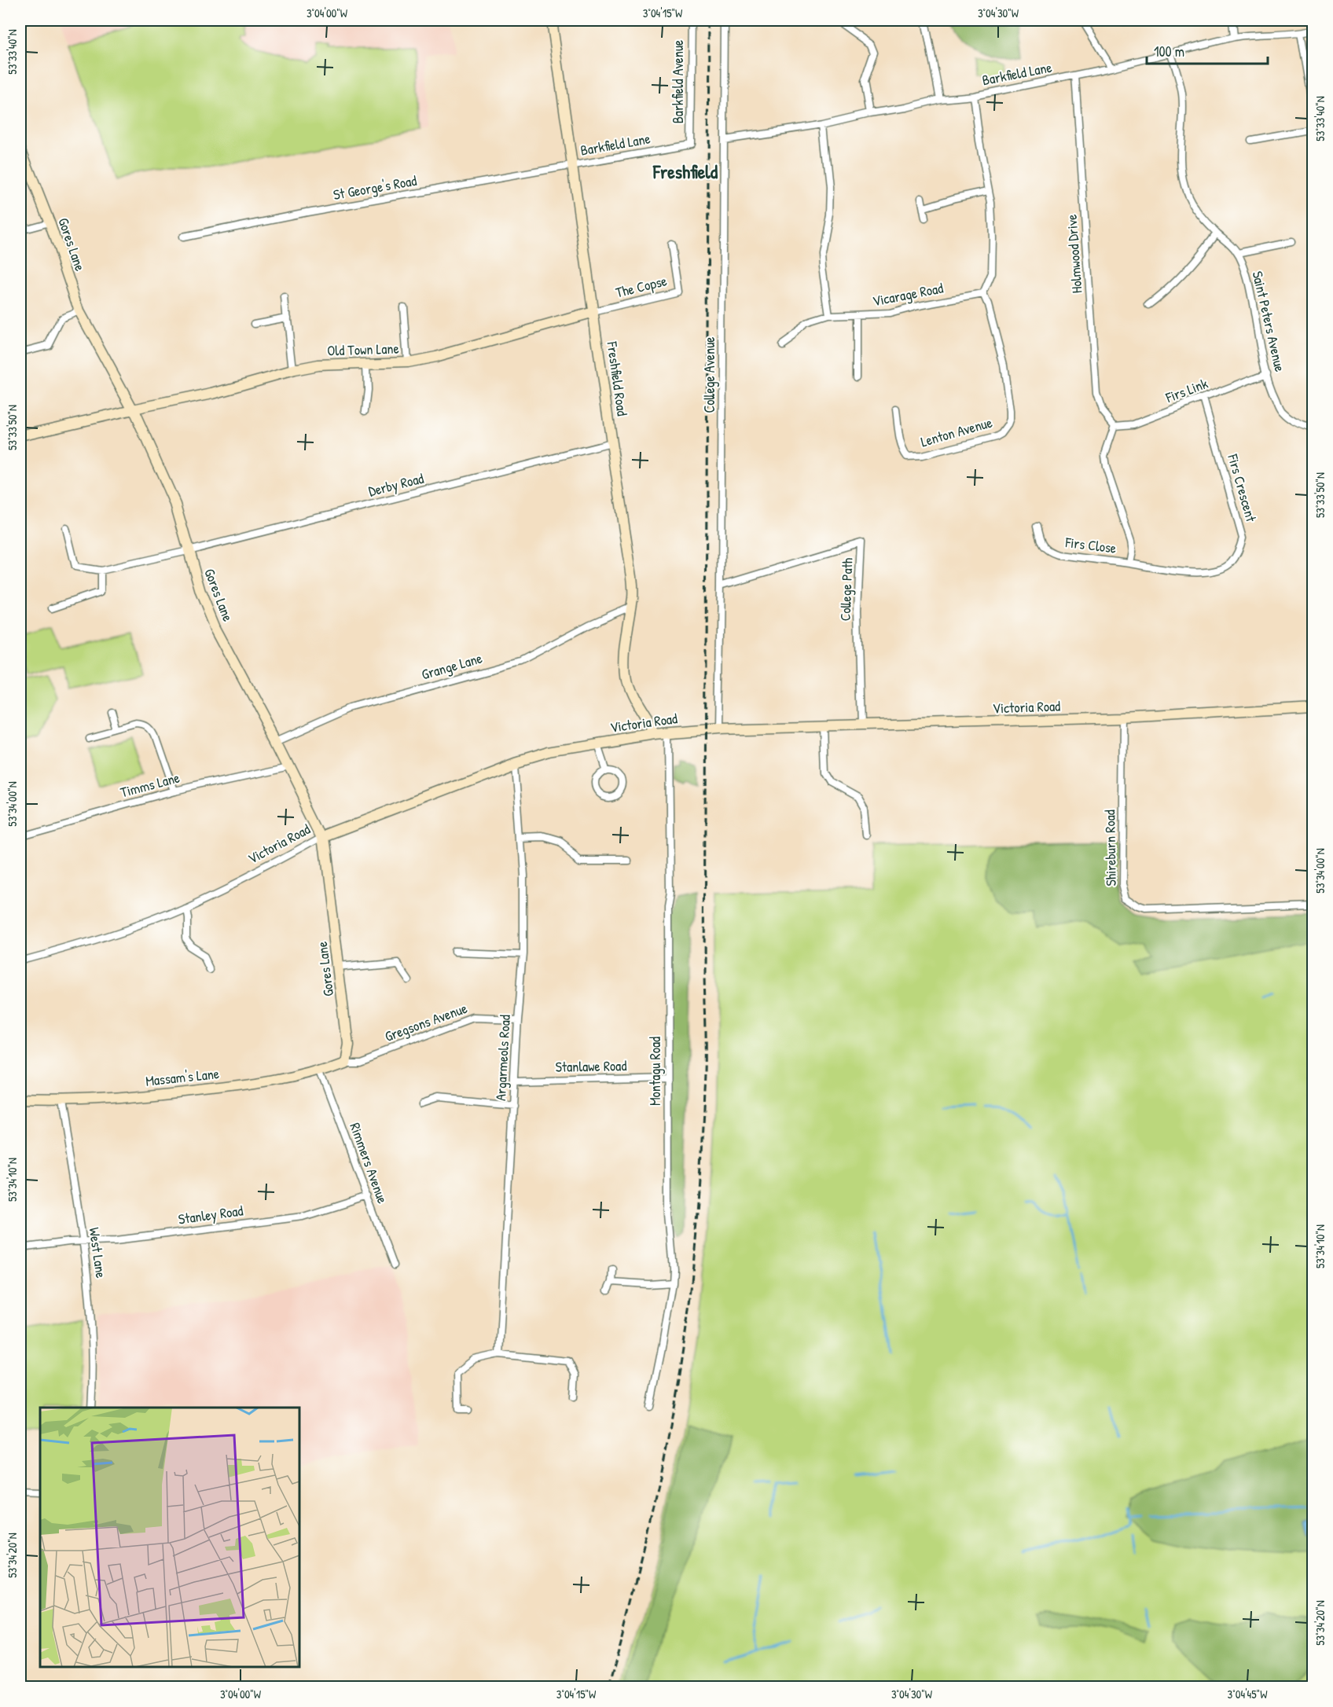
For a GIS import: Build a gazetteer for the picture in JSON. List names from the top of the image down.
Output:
{
  "streets": {
    "street": [
      "Barkfield Lane",
      "Barkfield Avenue",
      "St George's Road",
      "Gores Lane",
      "Holmwood Drive",
      "The Copse",
      "Vicarage Road",
      "Saint Peters Avenue",
      "Old Town Lane",
      "College Avenue",
      "Freshfield Road",
      "Firs Link",
      "Lenton Avenue",
      "Derby Road",
      "Firs Crescent",
      "Firs Close",
      "College Path",
      "Grange Lane",
      "Victoria Road",
      "Timms Lane",
      "Shireburn Road",
      "Gregsons Avenue",
      "Argarmeols Road",
      "Stanlawe Road",
      "Montagu Road",
      "Massam's Lane",
      "Rimmers Avenue",
      "Stanley Road",
      "West Lane"
    ]
  },
  "crossings": [
    ["Barkfield Lane", "Barkfield Avenue"],
    ["Barkfield Lane", "St George's Road"],
    ["Barkfield Lane", "Holmwood Drive"],
    ["Barkfield Lane", "Saint Peters Avenue"],
    ["Barkfield Lane", "College Avenue"],
    ["Barkfield Lane", "Freshfield Road"],
    ["St George's Road", "Freshfield Road"],
    ["Gores Lane", "Old Town Lane"],
    ["Gores Lane", "Derby Road"],
    ["Gores Lane", "Grange Lane"],
    ["Gores Lane", "Victoria Road"],
    ["Gores Lane", "Timms Lane"],
    ["Gores Lane", "Gregsons Avenue"],
    ["Gores Lane", "Massam's Lane"],
    ["Holmwood Drive", "Firs Link"],
    ["The Copse", "Old Town Lane"],
    ["The Copse", "Freshfield Road"],
    ["Vicarage Road", "Lenton Avenue"],
    ["Saint Peters Avenue", "Firs Link"],
    ["Old Town Lane", "Freshfield Road"],
    ["College Avenue", "College Path"],
    ["College Avenue", "Victoria Road"],
    ["Freshfield Road", "Derby Road"],
    ["Freshfield Road", "Grange Lane"],
    ["Freshfield Road", "Victoria Road"],
    ["Firs Link", "Firs Crescent"],
    ["Firs Crescent", "Firs Close"],
    ["College Path", "Victoria Road"],
    ["Victoria Road", "Shireburn Road"],
    ["Victoria Road", "Argarmeols Road"],
    ["Victoria Road", "Montagu Road"],
    ["Gregsons Avenue", "Argarmeols Road"],
    ["Gregsons Avenue", "Massam's Lane"],
    ["Argarmeols Road", "Stanlawe Road"],
    ["Stanlawe Road", "Montagu Road"],
    ["Massam's Lane", "Rimmers Avenue"],
    ["Massam's Lane", "West Lane"],
    ["Rimmers Avenue", "Stanley Road"],
    ["Stanley Road", "West Lane"]
  ],
  "districts": ["Freshfield"],
  "scale_bar": "100 m",
  "coordinates": [
    "3°04'00\"W",
    "3°04'15\"W",
    "3°04'30\"W",
    "53°33'40\"N",
    "53°33'50\"N",
    "53°34'00\"N",
    "53°34'10\"N",
    "53°34'20\"N",
    "3°04'45\"W"
  ]
}
